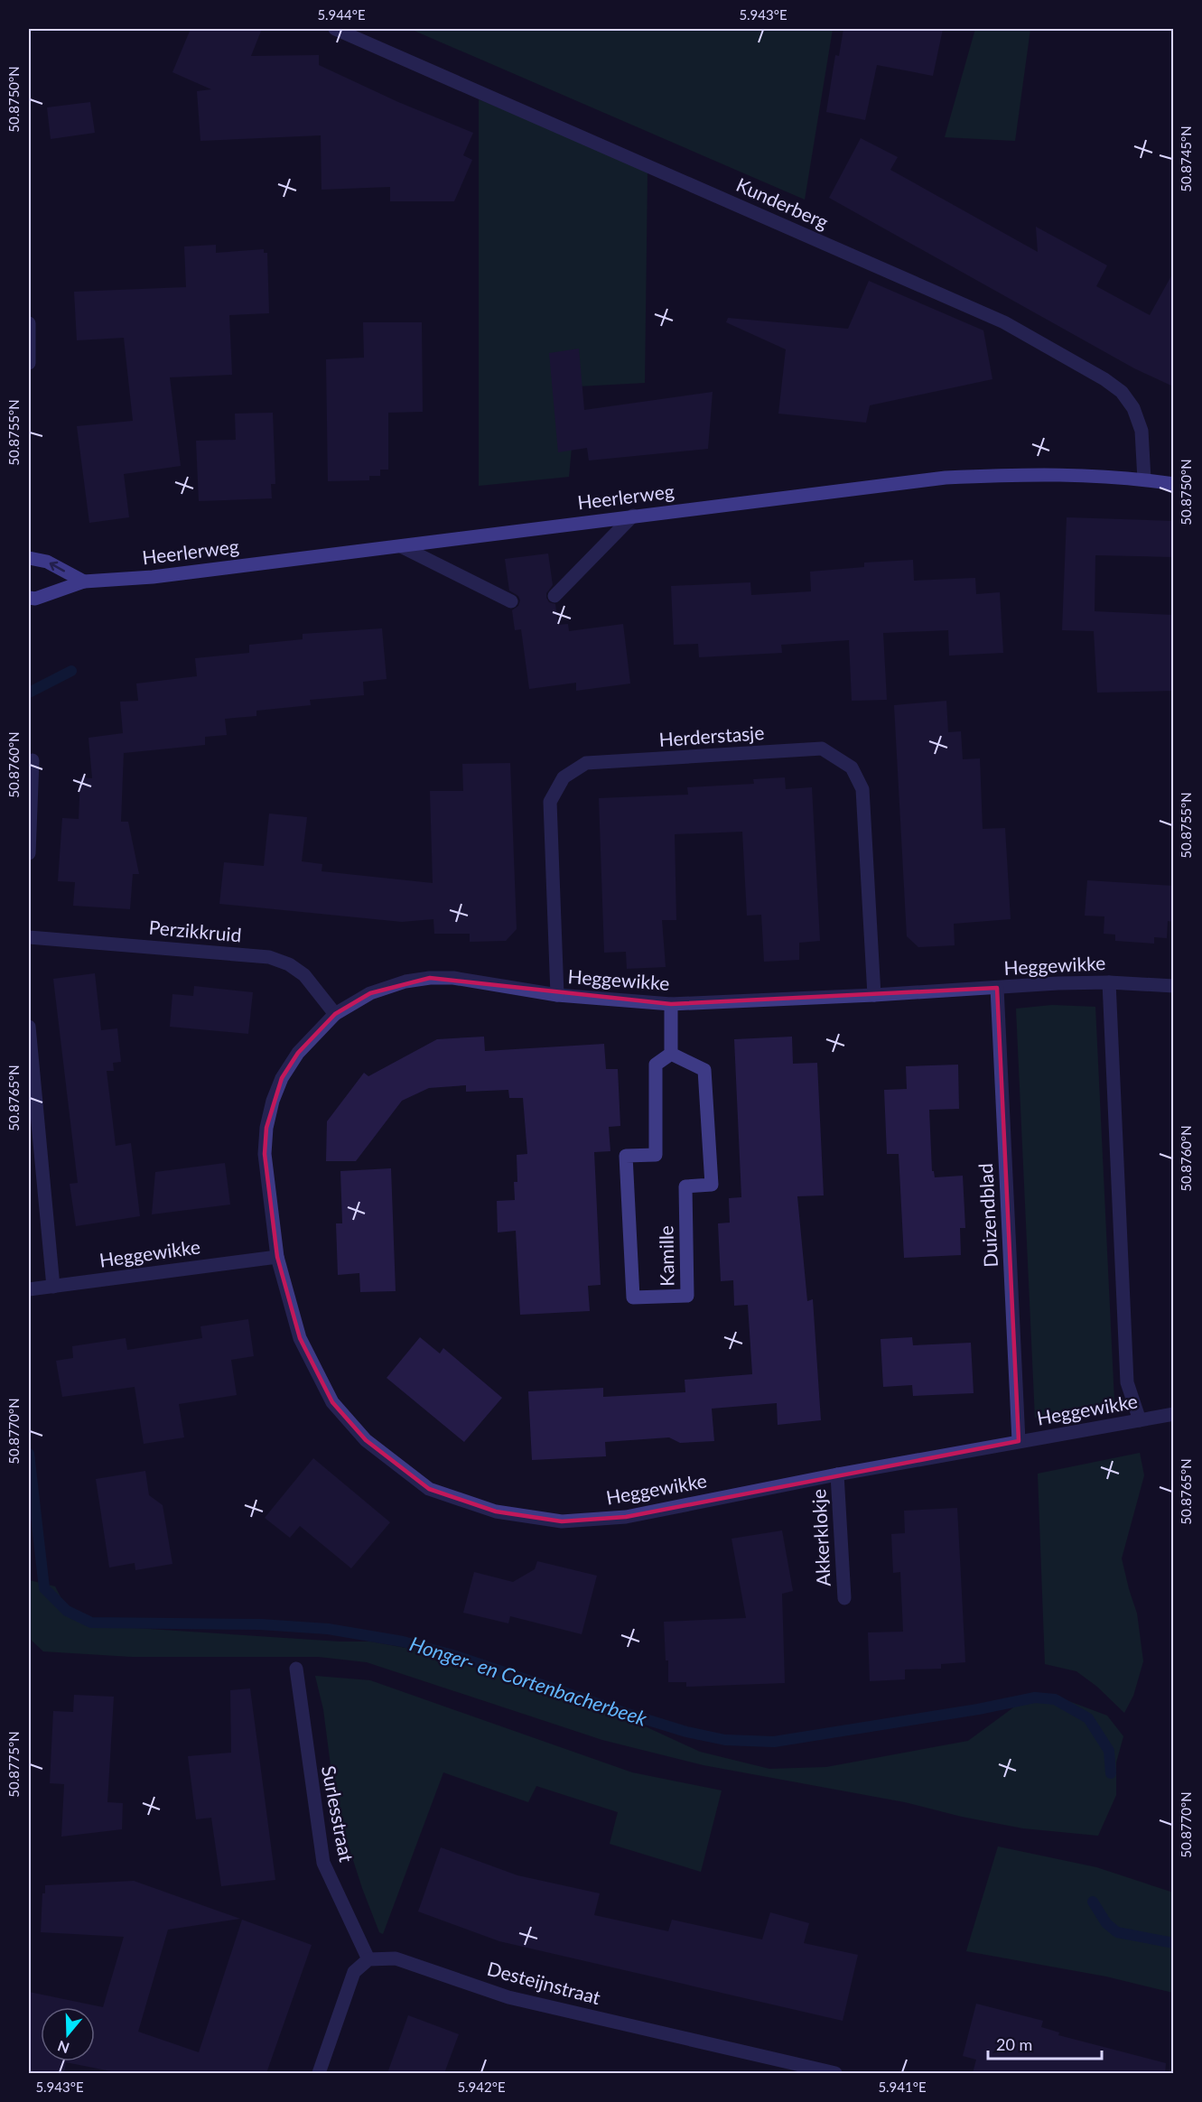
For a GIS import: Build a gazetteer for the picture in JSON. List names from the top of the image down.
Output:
{
  "streets": {
    "main road": ["Heerlerweg"],
    "street": [
      "Kunderberg",
      "Herderstasje",
      "Perzikkruid",
      "Heggewikke",
      "Duizendblad",
      "Kamille",
      "Akkerklokje",
      "Surlesstraat",
      "Desteijnstraat"
    ]
  },
  "crossings": [
    ["Kunderberg", "Heerlerweg"],
    ["Herderstasje", "Heggewikke"],
    ["Perzikkruid", "Heggewikke"],
    ["Heggewikke", "Duizendblad"],
    ["Heggewikke", "Akkerklokje"],
    ["Surlesstraat", "Desteijnstraat"]
  ],
  "water": ["Honger- en Cortenbacherbeek"],
  "scale_bar": "20 m",
  "north": "bottom",
  "coordinates": [
    "5.944°E",
    "5.943°E",
    "50.8750°N",
    "50.8745°N",
    "50.8755°N",
    "50.8760°N",
    "50.8765°N",
    "50.8770°N",
    "50.8775°N",
    "5.942°E",
    "5.941°E"
  ]
}
